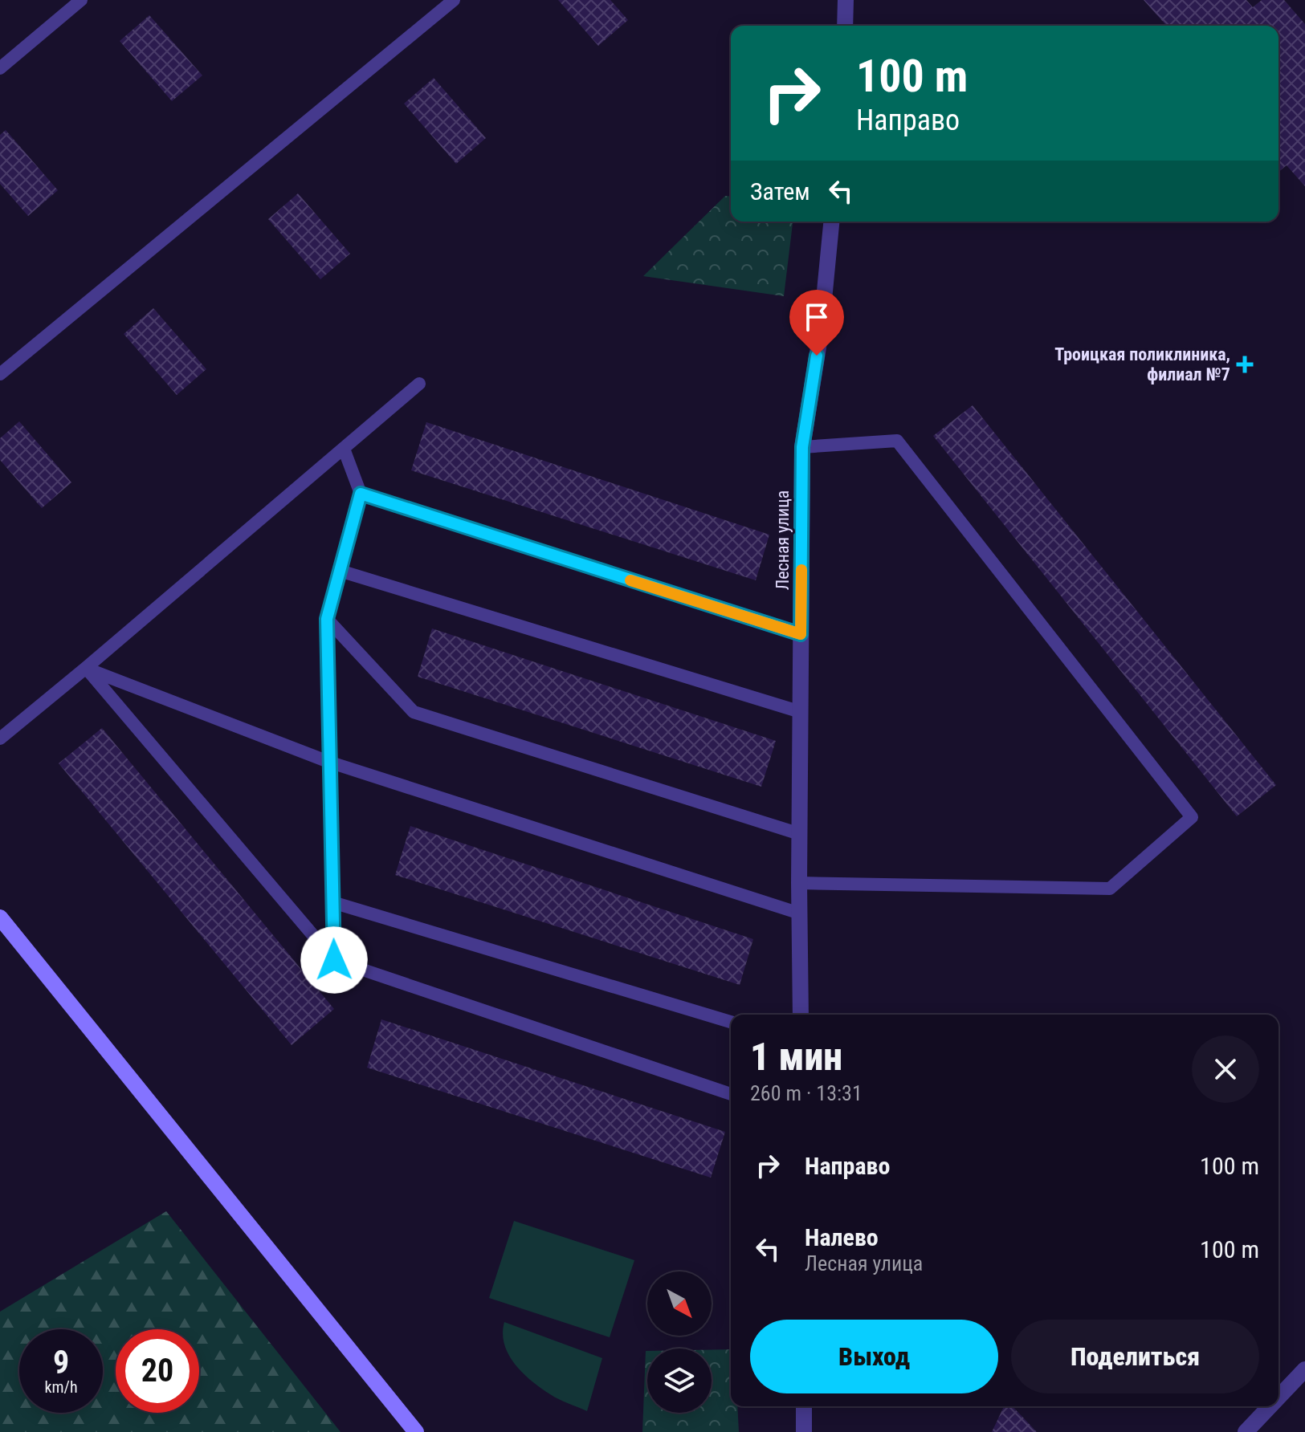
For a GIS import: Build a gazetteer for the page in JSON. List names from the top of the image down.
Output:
{
  "streets": {
    "street": ["Лесная улица"]
  },
  "places": {
    "health": ["Троицкая поликлиника, филиал №7"]
  },
  "north": "bottom right",
  "page": {
    "turn": ["100 m", "Направо"],
    "then": "Затем",
    "heading": ["1 мин", "260 m · 13:31"],
    "list": [
      {
        "name": "Направо",
        "value": "100 m"
      },
      {
        "name": "Налево",
        "note": "Лесная улица",
        "value": "100 m"
      }
    ],
    "buttons": ["Выход", "Поделиться"],
    "speed": "9 km/h",
    "limit": "20"
  }
}
